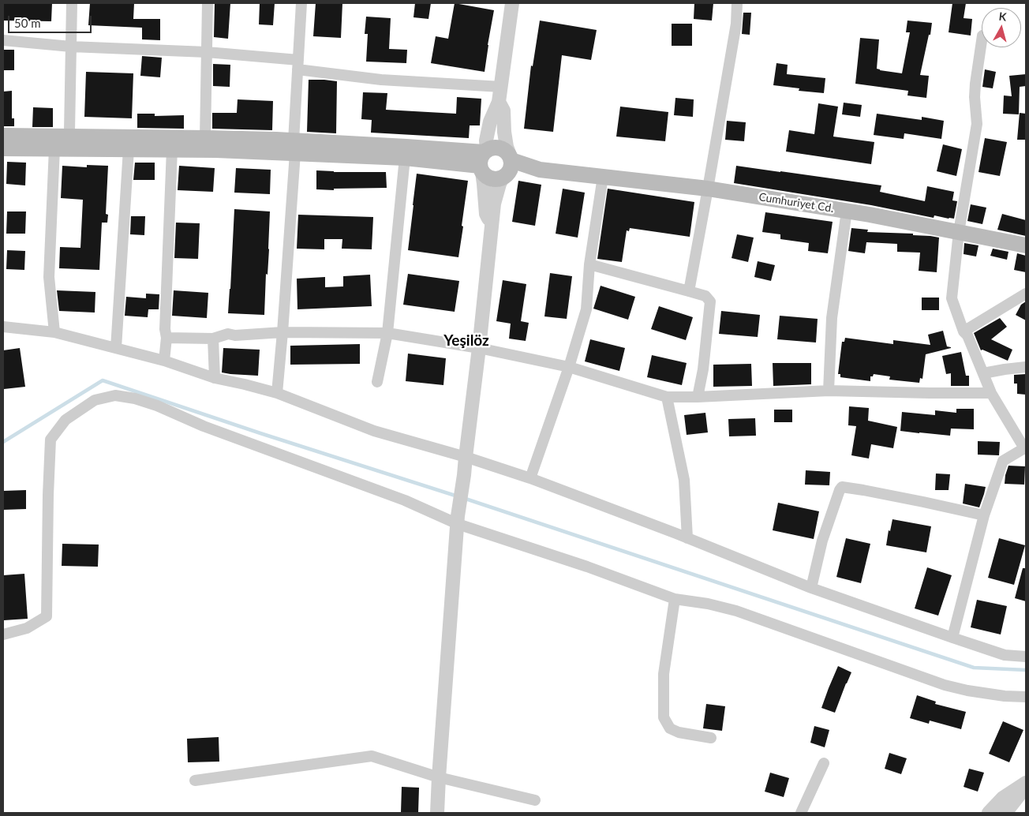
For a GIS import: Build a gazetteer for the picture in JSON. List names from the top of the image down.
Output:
{
  "streets": {
    "main road": ["Cumhuriyet Cd."]
  },
  "districts": ["Yeşilöz"],
  "scale_bar": "50 m",
  "north": "top"
}
